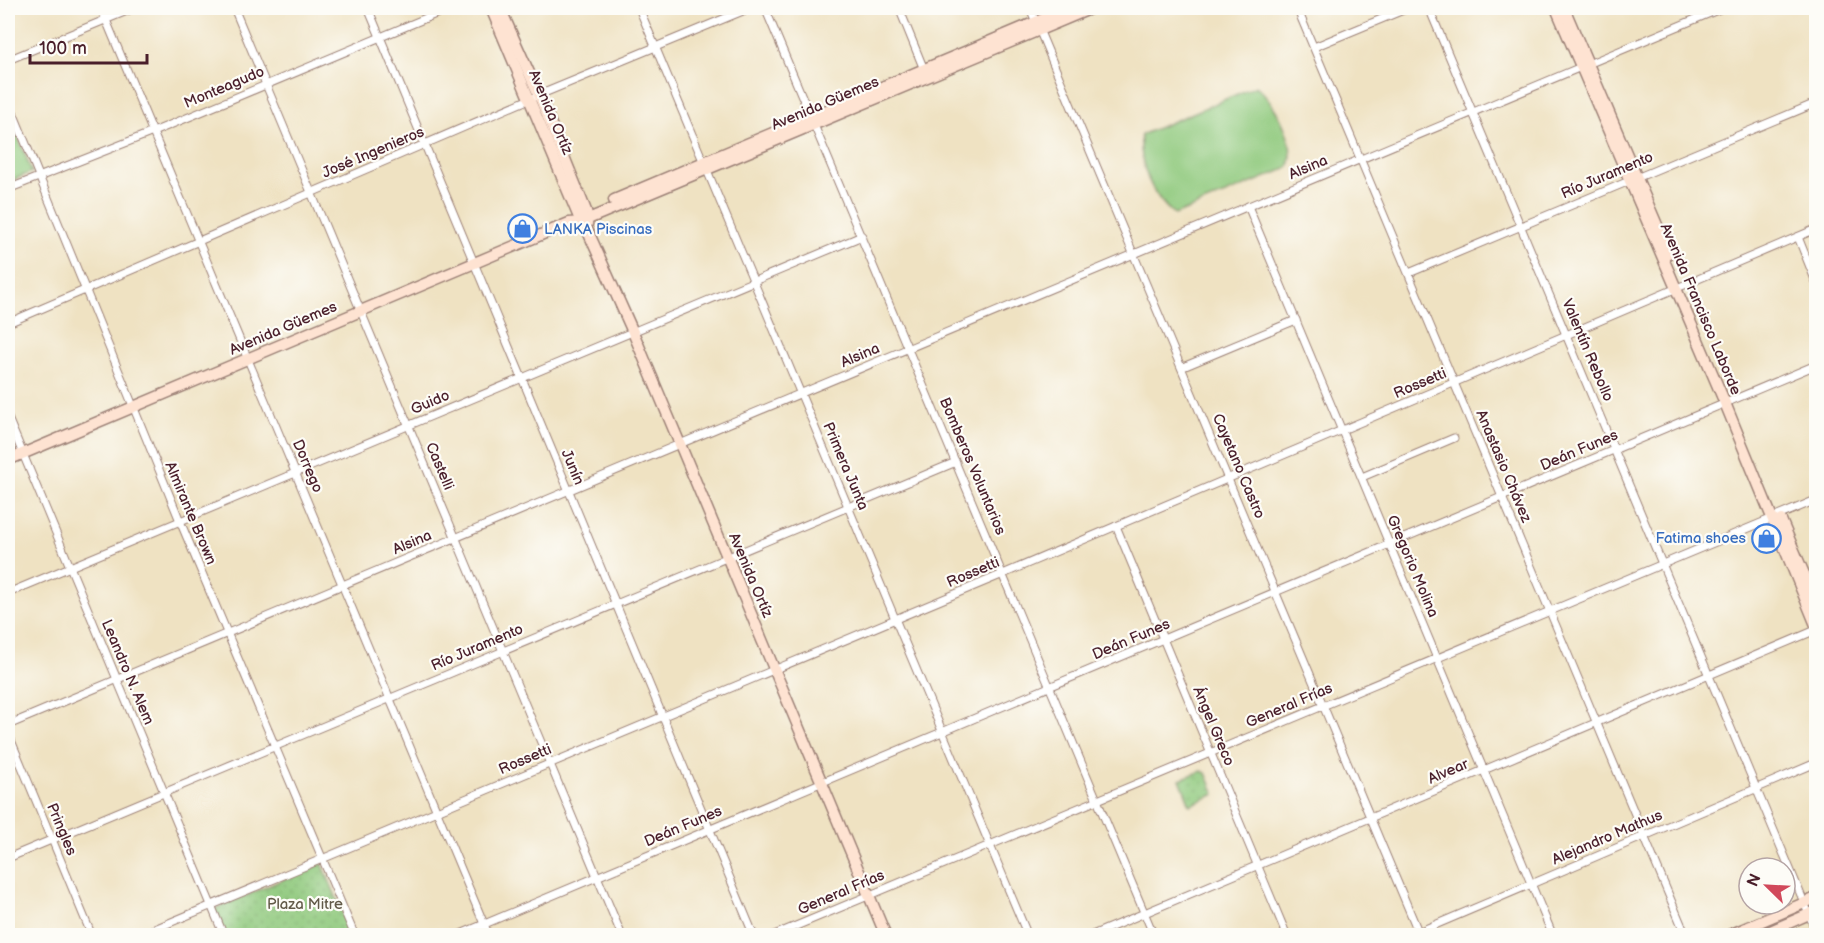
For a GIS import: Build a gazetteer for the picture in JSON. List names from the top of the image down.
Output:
{
  "streets": {
    "main road": ["Avenida Güemes", "Avenida Ortíz", "Avenida Francisco Laborde"],
    "street": [
      "Monteagudo",
      "José Ingenieros",
      "Alsina",
      "Río Juramento",
      "Valentín Rebollo",
      "Rossetti",
      "Guido",
      "Deán Funes",
      "Dorrego",
      "Castelli",
      "Primera Junta",
      "Bomberos Voluntarios",
      "Cayetano Castro",
      "Anastasio Chávez",
      "Junín",
      "Almirante Brown",
      "Gregorio Molina",
      "Leandro N. Alem",
      "General Frías",
      "Ángel Greco",
      "Alvear",
      "Pringles",
      "Alejandro Mathus"
    ]
  },
  "crossings": [
    ["Monteagudo", "Dorrego"],
    ["Monteagudo", "Castelli"],
    ["Monteagudo", "Junín"],
    ["Monteagudo", "Almirante Brown"],
    ["Avenida Güemes", "Avenida Ortíz"],
    ["Avenida Güemes", "Dorrego"],
    ["Avenida Güemes", "Castelli"],
    ["Avenida Güemes", "Primera Junta"],
    ["Avenida Güemes", "Bomberos Voluntarios"],
    ["Avenida Güemes", "Cayetano Castro"],
    ["Avenida Güemes", "Junín"],
    ["Avenida Güemes", "Almirante Brown"],
    ["Avenida Güemes", "Leandro N. Alem"],
    ["Avenida Ortíz", "José Ingenieros"],
    ["Avenida Ortíz", "Alsina"],
    ["Avenida Ortíz", "Río Juramento"],
    ["Avenida Ortíz", "Rossetti"],
    ["Avenida Ortíz", "Guido"],
    ["Avenida Ortíz", "Deán Funes"],
    ["Avenida Ortíz", "General Frías"],
    ["José Ingenieros", "Dorrego"],
    ["José Ingenieros", "Castelli"],
    ["José Ingenieros", "Primera Junta"],
    ["José Ingenieros", "Junín"],
    ["José Ingenieros", "Almirante Brown"],
    ["Alsina", "Avenida Francisco Laborde"],
    ["Alsina", "Valentín Rebollo"],
    ["Alsina", "Dorrego"],
    ["Alsina", "Castelli"],
    ["Alsina", "Primera Junta"],
    ["Alsina", "Bomberos Voluntarios"],
    ["Alsina", "Cayetano Castro"],
    ["Alsina", "Anastasio Chávez"],
    ["Alsina", "Junín"],
    ["Alsina", "Almirante Brown"],
    ["Alsina", "Gregorio Molina"],
    ["Alsina", "Leandro N. Alem"],
    ["Río Juramento", "Avenida Francisco Laborde"],
    ["Río Juramento", "Valentín Rebollo"],
    ["Río Juramento", "Dorrego"],
    ["Río Juramento", "Castelli"],
    ["Río Juramento", "Primera Junta"],
    ["Río Juramento", "Bomberos Voluntarios"],
    ["Río Juramento", "Anastasio Chávez"],
    ["Río Juramento", "Junín"],
    ["Río Juramento", "Almirante Brown"],
    ["Río Juramento", "Leandro N. Alem"],
    ["Río Juramento", "Pringles"],
    ["Avenida Francisco Laborde", "Rossetti"],
    ["Avenida Francisco Laborde", "Deán Funes"],
    ["Avenida Francisco Laborde", "General Frías"],
    ["Valentín Rebollo", "Rossetti"],
    ["Valentín Rebollo", "Deán Funes"],
    ["Valentín Rebollo", "General Frías"],
    ["Valentín Rebollo", "Alvear"],
    ["Valentín Rebollo", "Alejandro Mathus"],
    ["Rossetti", "Dorrego"],
    ["Rossetti", "Castelli"],
    ["Rossetti", "Primera Junta"],
    ["Rossetti", "Bomberos Voluntarios"],
    ["Rossetti", "Cayetano Castro"],
    ["Rossetti", "Anastasio Chávez"],
    ["Rossetti", "Junín"],
    ["Rossetti", "Almirante Brown"],
    ["Rossetti", "Gregorio Molina"],
    ["Rossetti", "Leandro N. Alem"],
    ["Rossetti", "Ángel Greco"],
    ["Guido", "Dorrego"],
    ["Guido", "Castelli"],
    ["Guido", "Primera Junta"],
    ["Guido", "Bomberos Voluntarios"],
    ["Guido", "Junín"],
    ["Guido", "Almirante Brown"],
    ["Guido", "Leandro N. Alem"],
    ["Deán Funes", "Dorrego"],
    ["Deán Funes", "Castelli"],
    ["Deán Funes", "Primera Junta"],
    ["Deán Funes", "Bomberos Voluntarios"],
    ["Deán Funes", "Cayetano Castro"],
    ["Deán Funes", "Anastasio Chávez"],
    ["Deán Funes", "Junín"],
    ["Deán Funes", "Gregorio Molina"],
    ["Deán Funes", "Ángel Greco"],
    ["Primera Junta", "General Frías"],
    ["Bomberos Voluntarios", "General Frías"],
    ["Bomberos Voluntarios", "Alvear"],
    ["Cayetano Castro", "General Frías"],
    ["Cayetano Castro", "Alvear"],
    ["Cayetano Castro", "Alejandro Mathus"],
    ["Anastasio Chávez", "General Frías"],
    ["Anastasio Chávez", "Alvear"],
    ["Anastasio Chávez", "Alejandro Mathus"],
    ["Gregorio Molina", "General Frías"],
    ["Gregorio Molina", "Alvear"],
    ["Gregorio Molina", "Alejandro Mathus"],
    ["General Frías", "Ángel Greco"],
    ["Ángel Greco", "Alvear"]
  ],
  "parks": ["Plaza Mitre"],
  "places": {
    "shop": ["LANKA Piscinas", "Fatima shoes"]
  },
  "scale_bar": "100 m",
  "north": "top left"
}
